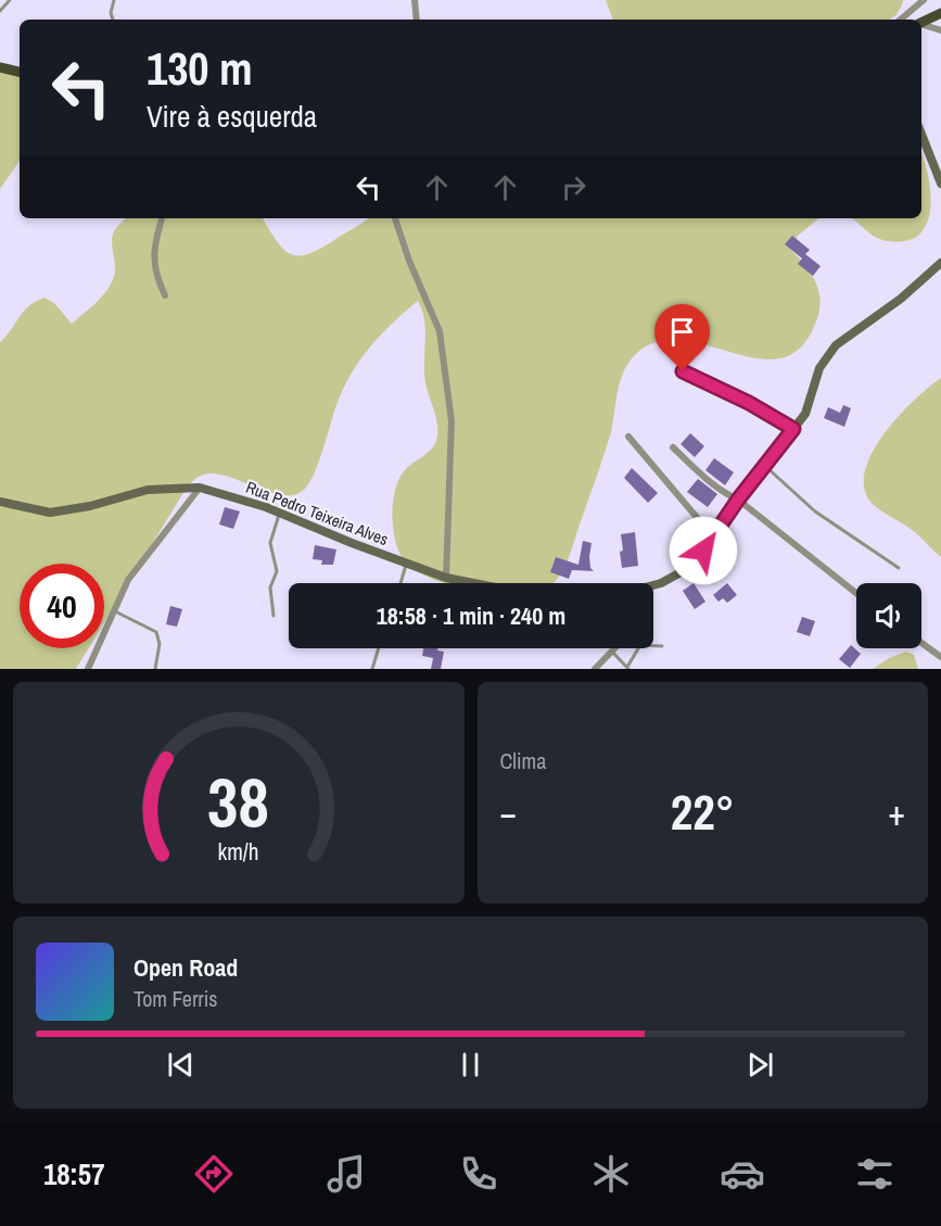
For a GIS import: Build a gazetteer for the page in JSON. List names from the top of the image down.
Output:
{
  "streets": {
    "street": ["Rua Pedro Teixeira Alves"]
  },
  "page": {
    "turn": ["130 m", "Vire à esquerda"],
    "limit": "40",
    "trip": "18:58 · 1 min · 240 m",
    "tile": "Clima",
    "heat": ["−", "22°", "+"],
    "song": ["Open Road", "Tom Ferris"],
    "tabs": "18:57",
    "gauge": ["38", "km/h"]
  }
}
